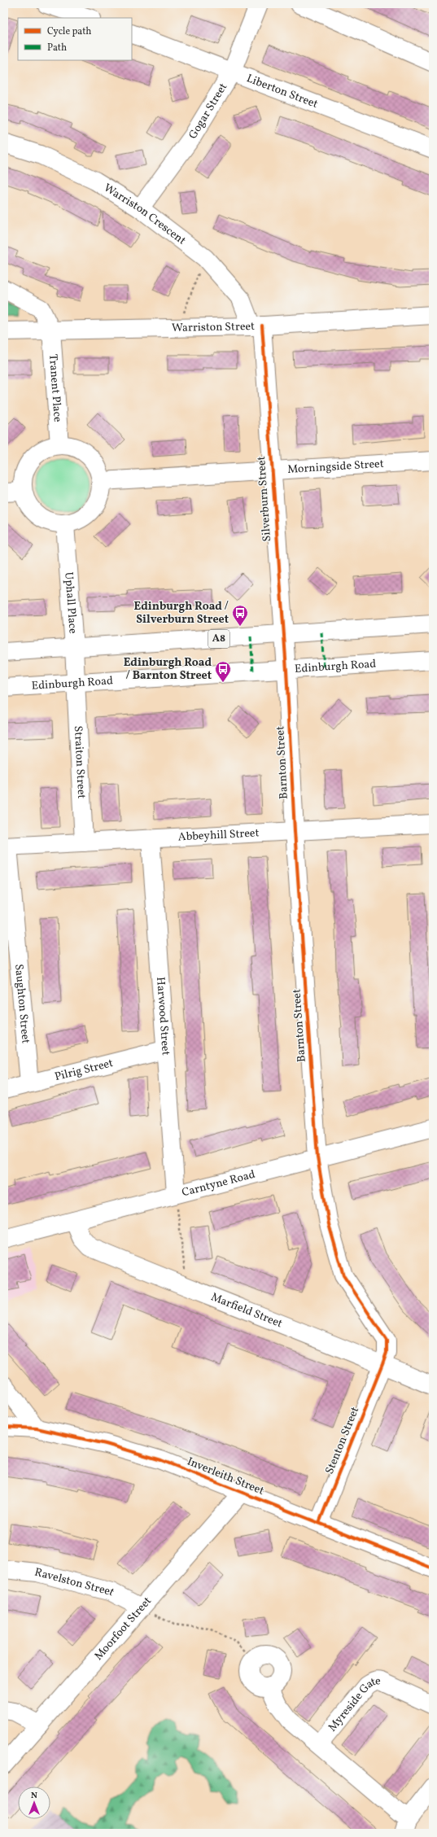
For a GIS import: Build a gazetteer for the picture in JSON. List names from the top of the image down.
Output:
{
  "streets": {
    "street": [
      "Liberton Street",
      "Gogar Street",
      "Warriston Crescent",
      "Warriston Street",
      "Tranent Place",
      "Morningside Street",
      "Silverburn Street",
      "Uphall Place",
      "A8",
      "Edinburgh Road",
      "Straiton Street",
      "Barnton Street",
      "Abbeyhill Street",
      "Saughton Street",
      "Harwood Street",
      "Pilrig Street",
      "Carntyne Road",
      "Marfield Street",
      "Stenton Street",
      "Inverleith Street",
      "Ravelston Street",
      "Moorfoot Street",
      "Myreside Gate"
    ]
  },
  "crossings": [
    ["Liberton Street", "Gogar Street"],
    ["Gogar Street", "Warriston Crescent"],
    ["Warriston Crescent", "Warriston Street"],
    ["Warriston Crescent", "Silverburn Street"],
    ["Warriston Street", "Tranent Place"],
    ["Warriston Street", "Silverburn Street"],
    ["Tranent Place", "Morningside Street"],
    ["Tranent Place", "Uphall Place"],
    ["Morningside Street", "Silverburn Street"],
    ["Morningside Street", "Uphall Place"],
    ["Silverburn Street", "A8"],
    ["Silverburn Street", "Edinburgh Road"],
    ["Silverburn Street", "Barnton Street"],
    ["Uphall Place", "A8"],
    ["Uphall Place", "Edinburgh Road"],
    ["Uphall Place", "Straiton Street"],
    ["Edinburgh Road", "Straiton Street"],
    ["Edinburgh Road", "Barnton Street"],
    ["Straiton Street", "Abbeyhill Street"],
    ["Barnton Street", "Abbeyhill Street"],
    ["Barnton Street", "Carntyne Road"],
    ["Barnton Street", "Marfield Street"],
    ["Barnton Street", "Stenton Street"],
    ["Abbeyhill Street", "Saughton Street"],
    ["Abbeyhill Street", "Harwood Street"],
    ["Saughton Street", "Pilrig Street"],
    ["Harwood Street", "Pilrig Street"],
    ["Harwood Street", "Carntyne Road"],
    ["Carntyne Road", "Marfield Street"],
    ["Marfield Street", "Stenton Street"],
    ["Stenton Street", "Inverleith Street"],
    ["Inverleith Street", "Moorfoot Street"],
    ["Ravelston Street", "Moorfoot Street"]
  ],
  "places": {
    "bus stop": ["Edinburgh Road / Silverburn Street", "Edinburgh Road / Barnton Street"]
  },
  "legend": ["Cycle path", "Path"],
  "north": "top"
}
